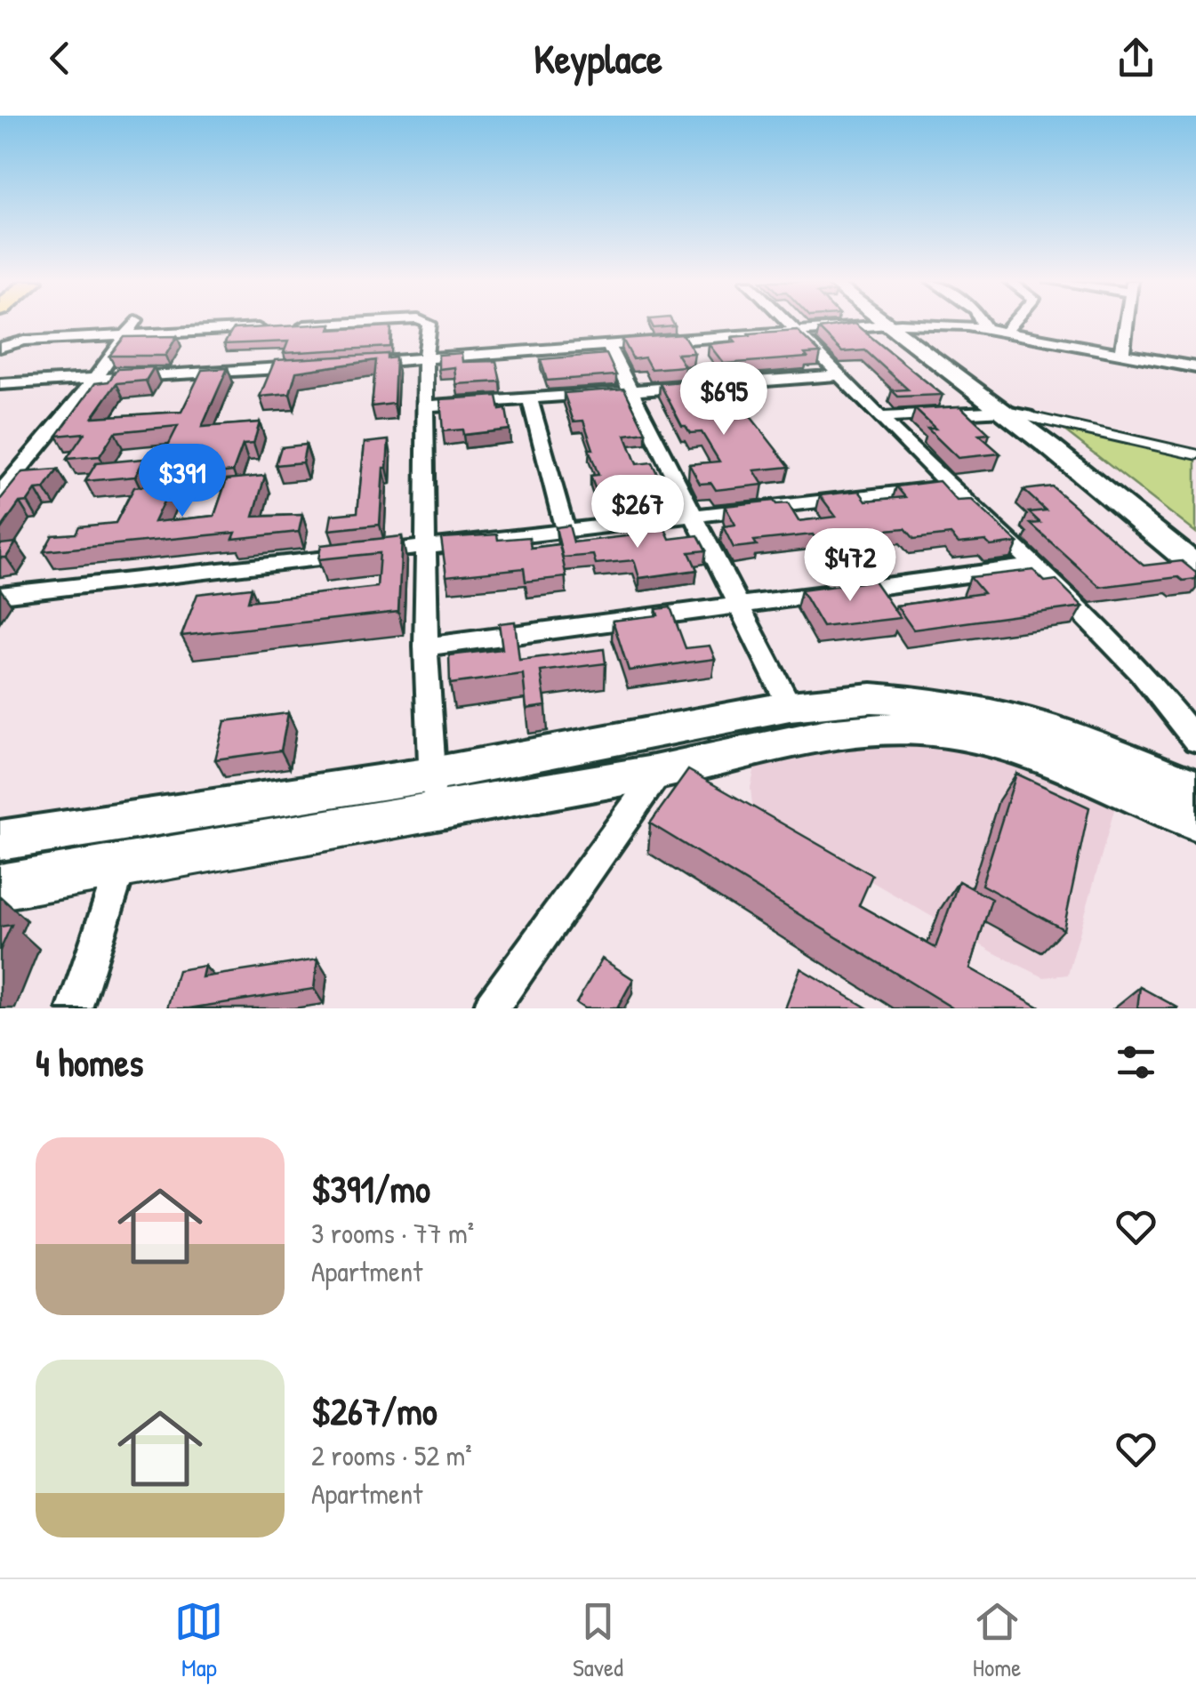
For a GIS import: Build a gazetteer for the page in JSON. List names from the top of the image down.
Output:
{
  "page": {
    "header": "Keyplace",
    "price": [
      "$695",
      "$391",
      "$267",
      "$472"
    ],
    "heading": "4 homes",
    "list": [
      {
        "name": "$391/mo",
        "note": "3 rooms · 77 m² · Apartment"
      },
      {
        "name": "$267/mo",
        "note": "2 rooms · 52 m² · Apartment"
      }
    ],
    "tabs": ["Map", "Saved", "Home"]
  }
}
